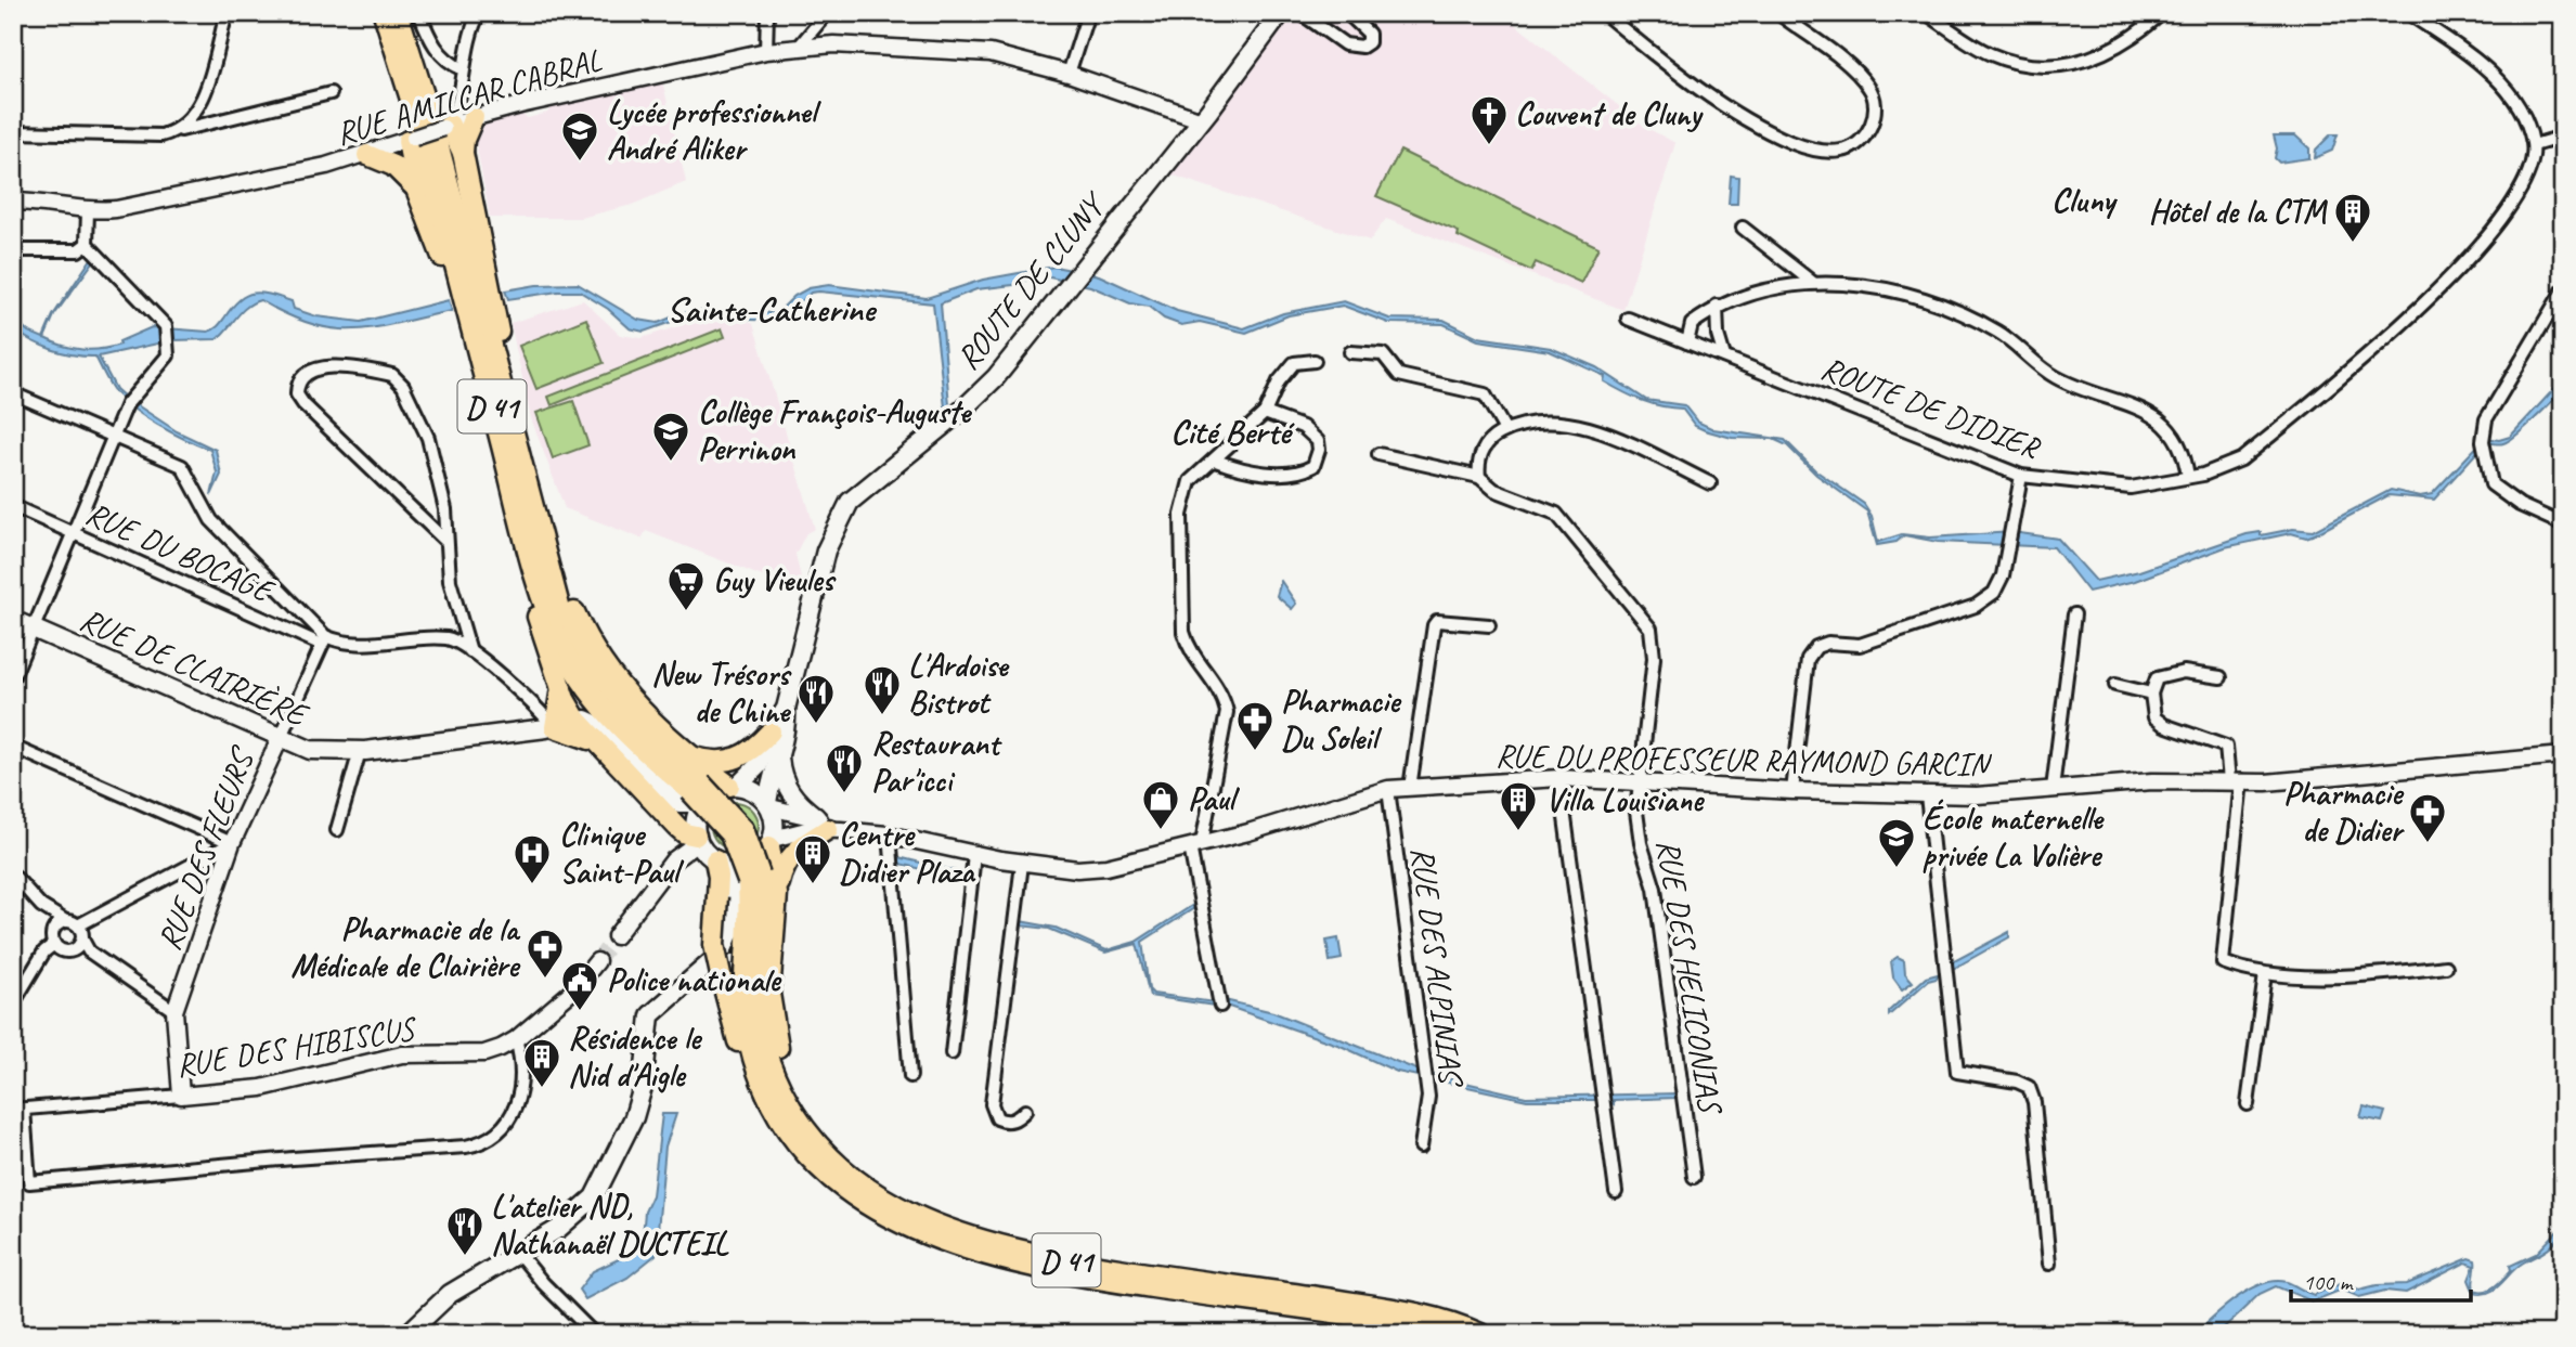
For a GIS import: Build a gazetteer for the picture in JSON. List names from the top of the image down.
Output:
{
  "streets": {
    "highway": ["D 41"],
    "main road": ["ROUTE DE CLUNY", "RUE DE CLAIRIÈRE"],
    "street": [
      "RUE AMILCAR CABRAL",
      "ROUTE DE DIDIER",
      "RUE DU BOCAGE",
      "RUE DU PROFESSEUR RAYMOND GARCIN",
      "RUE DES FLEURS",
      "RUE DES ALPINIAS",
      "RUE DES HELICONIAS",
      "RUE DES HIBISCUS"
    ]
  },
  "crossings": [
    ["RUE AMILCAR CABRAL", "ROUTE DE CLUNY"],
    ["RUE AMILCAR CABRAL", "D 41"],
    ["ROUTE DE CLUNY", "D 41"],
    ["ROUTE DE CLUNY", "RUE DU PROFESSEUR RAYMOND GARCIN"],
    ["RUE DU BOCAGE", "RUE DES FLEURS"],
    ["RUE DE CLAIRIÈRE", "RUE DES FLEURS"],
    ["RUE DU PROFESSEUR RAYMOND GARCIN", "RUE DES ALPINIAS"],
    ["RUE DU PROFESSEUR RAYMOND GARCIN", "RUE DES HELICONIAS"],
    ["RUE DES FLEURS", "RUE DES HIBISCUS"]
  ],
  "districts": ["Cluny", "Sainte-Catherine", "Cité Berté"],
  "places": {
    "church": ["Couvent de Cluny"],
    "school or university": ["Lycée professionnel André Aliker", "Collège François-Auguste Perrinon", "École maternelle privée La Volière"],
    "building": [
      "Hôtel de la CTM",
      "Villa Louisiane",
      "Centre Didier Plaza",
      "Résidence le Nid d'Aigle"
    ],
    "supermarket": ["Guy Vieules"],
    "restaurant": [
      "L'Ardoise Bistrot",
      "New Trésors de Chine",
      "Restaurant Par'icci",
      "L'atelier ND, Nathanaël DUCTEIL"
    ],
    "pharmacy": ["Pharmacie Du Soleil", "Pharmacie de Didier", "Pharmacie de la Médicale de Clairière"],
    "shop": ["Paul"],
    "hospital": ["Clinique Saint-Paul"],
    "public building": ["Police nationale"]
  },
  "scale_bar": "100 m"
}
